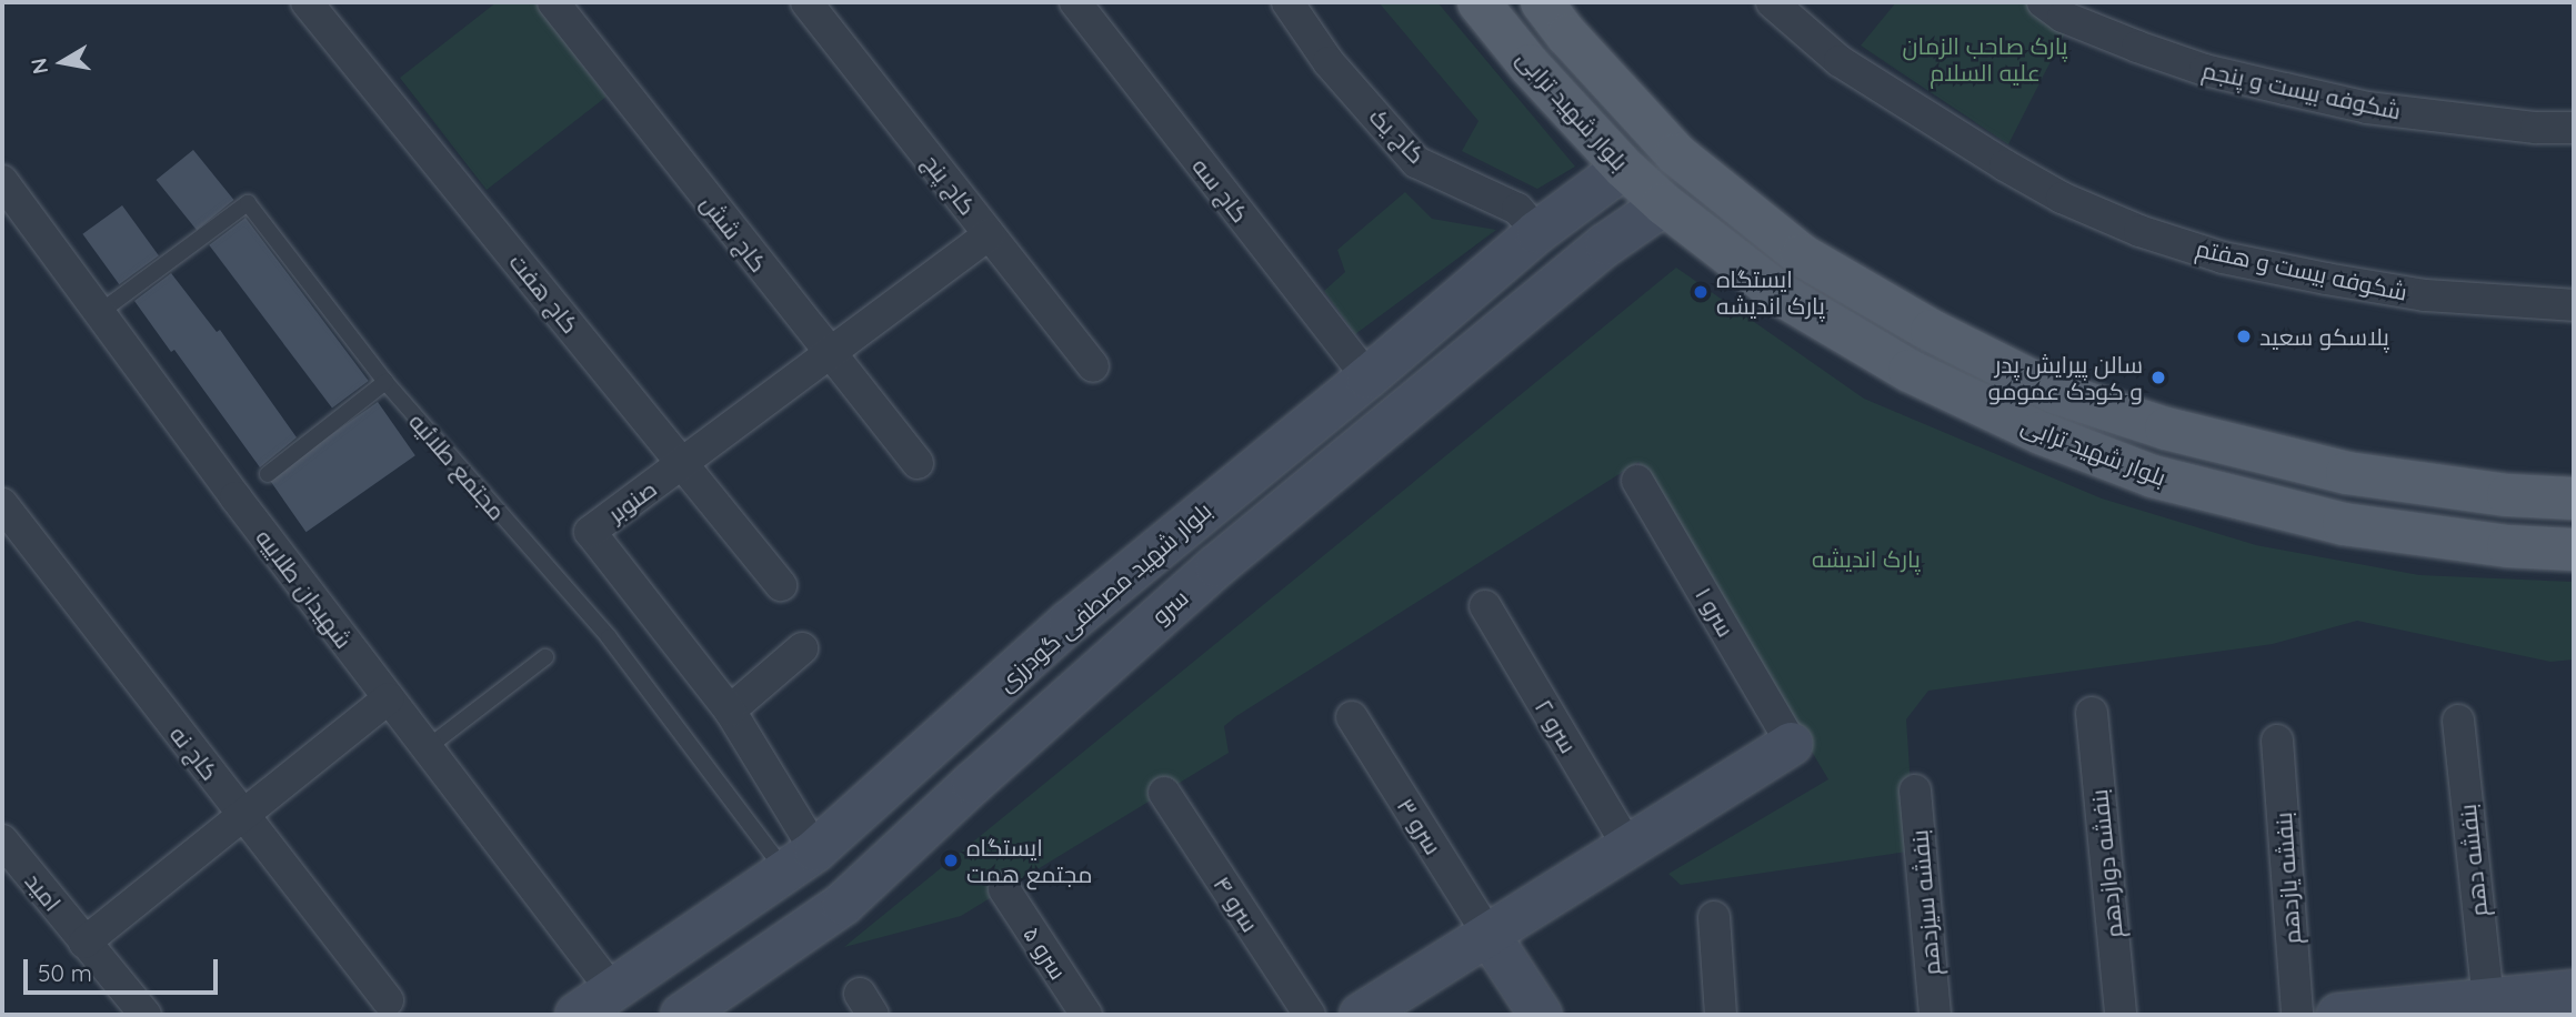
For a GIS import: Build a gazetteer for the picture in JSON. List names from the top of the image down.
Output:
{
  "streets": {
    "main road": ["بلوار شهید ترابی", "بلوار شهید مصطفی گودرزی", "سرو"],
    "street": [
      "شکوفه بیست و پنجم",
      "کاج یک",
      "کاج پنج",
      "کاج سه",
      "کاج شش",
      "شکوفه بیست و هفتم",
      "کاج هفت",
      "صنوبر",
      "شهیدان طلاییه",
      "سرو ۱",
      "سرو ۲",
      "کاج نه",
      "سرو ۳",
      "بنفشه دهم",
      "بنفشه دوازدهم",
      "بنفشه یازدهم",
      "امید",
      "بنفشه سیزدهم",
      "سرو ۴",
      "سرو ۵"
    ],
    "lane": ["مجتمع طلائیه"]
  },
  "crossings": [
    ["بلوار شهید ترابی", "بلوار شهید مصطفی گودرزی"],
    ["بلوار شهید ترابی", "سرو"],
    ["کاج یک", "بلوار شهید مصطفی گودرزی"],
    ["کاج پنج", "صنوبر"],
    ["کاج سه", "بلوار شهید مصطفی گودرزی"],
    ["کاج شش", "صنوبر"],
    ["کاج هفت", "صنوبر"],
    ["مجتمع طلائیه", "صنوبر"],
    ["مجتمع طلائیه", "شهیدان طلاییه"],
    ["مجتمع طلائیه", "بلوار شهید مصطفی گودرزی"],
    ["صنوبر", "بلوار شهید مصطفی گودرزی"],
    ["شهیدان طلاییه", "بلوار شهید مصطفی گودرزی"]
  ],
  "parks": ["پارک صاحب الزمان علیه السلام", "پارک اندیشه"],
  "places": [
    "ایستگاه پارک اندیشه",
    "پلاسکو سعید",
    "سالن پیرایش پدر و کودک عمومو",
    "ایستگاه مجتمع همت"
  ],
  "scale_bar": "50 m",
  "north": "left"
}
